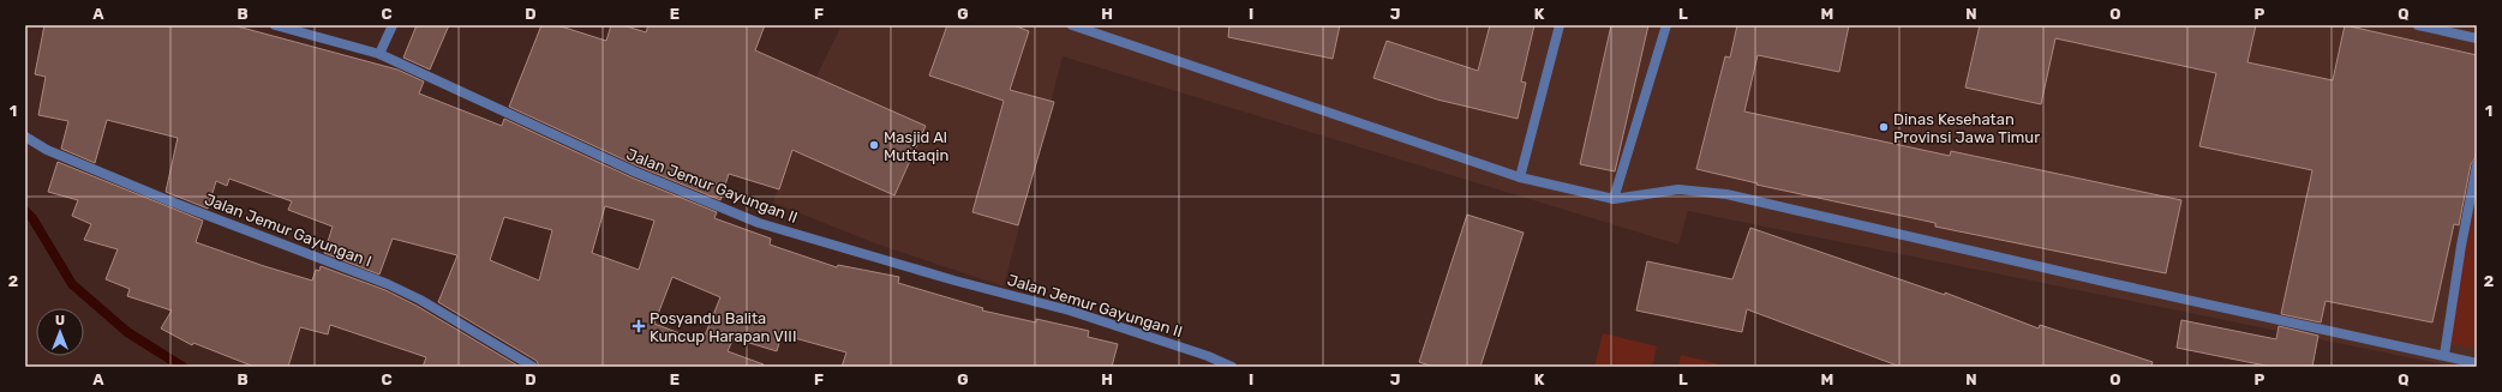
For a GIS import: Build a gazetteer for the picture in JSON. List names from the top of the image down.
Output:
{
  "streets": {
    "street": ["Jalan Jemur Gayungan II", "Jalan Jemur Gayungan I"]
  },
  "places": {
    "other": ["Dinas Kesehatan Provinsi Jawa Timur", "Masjid Al Muttaqin"],
    "health": ["Posyandu Balita Kuncup Harapan VIII"]
  },
  "north": "top",
  "grid": {
    "columns": [
      "A",
      "B",
      "C",
      "D",
      "E",
      "F",
      "G",
      "H",
      "I",
      "J",
      "K",
      "L",
      "M",
      "N",
      "O",
      "P",
      "Q"
    ],
    "rows": ["1", "2"]
  }
}
